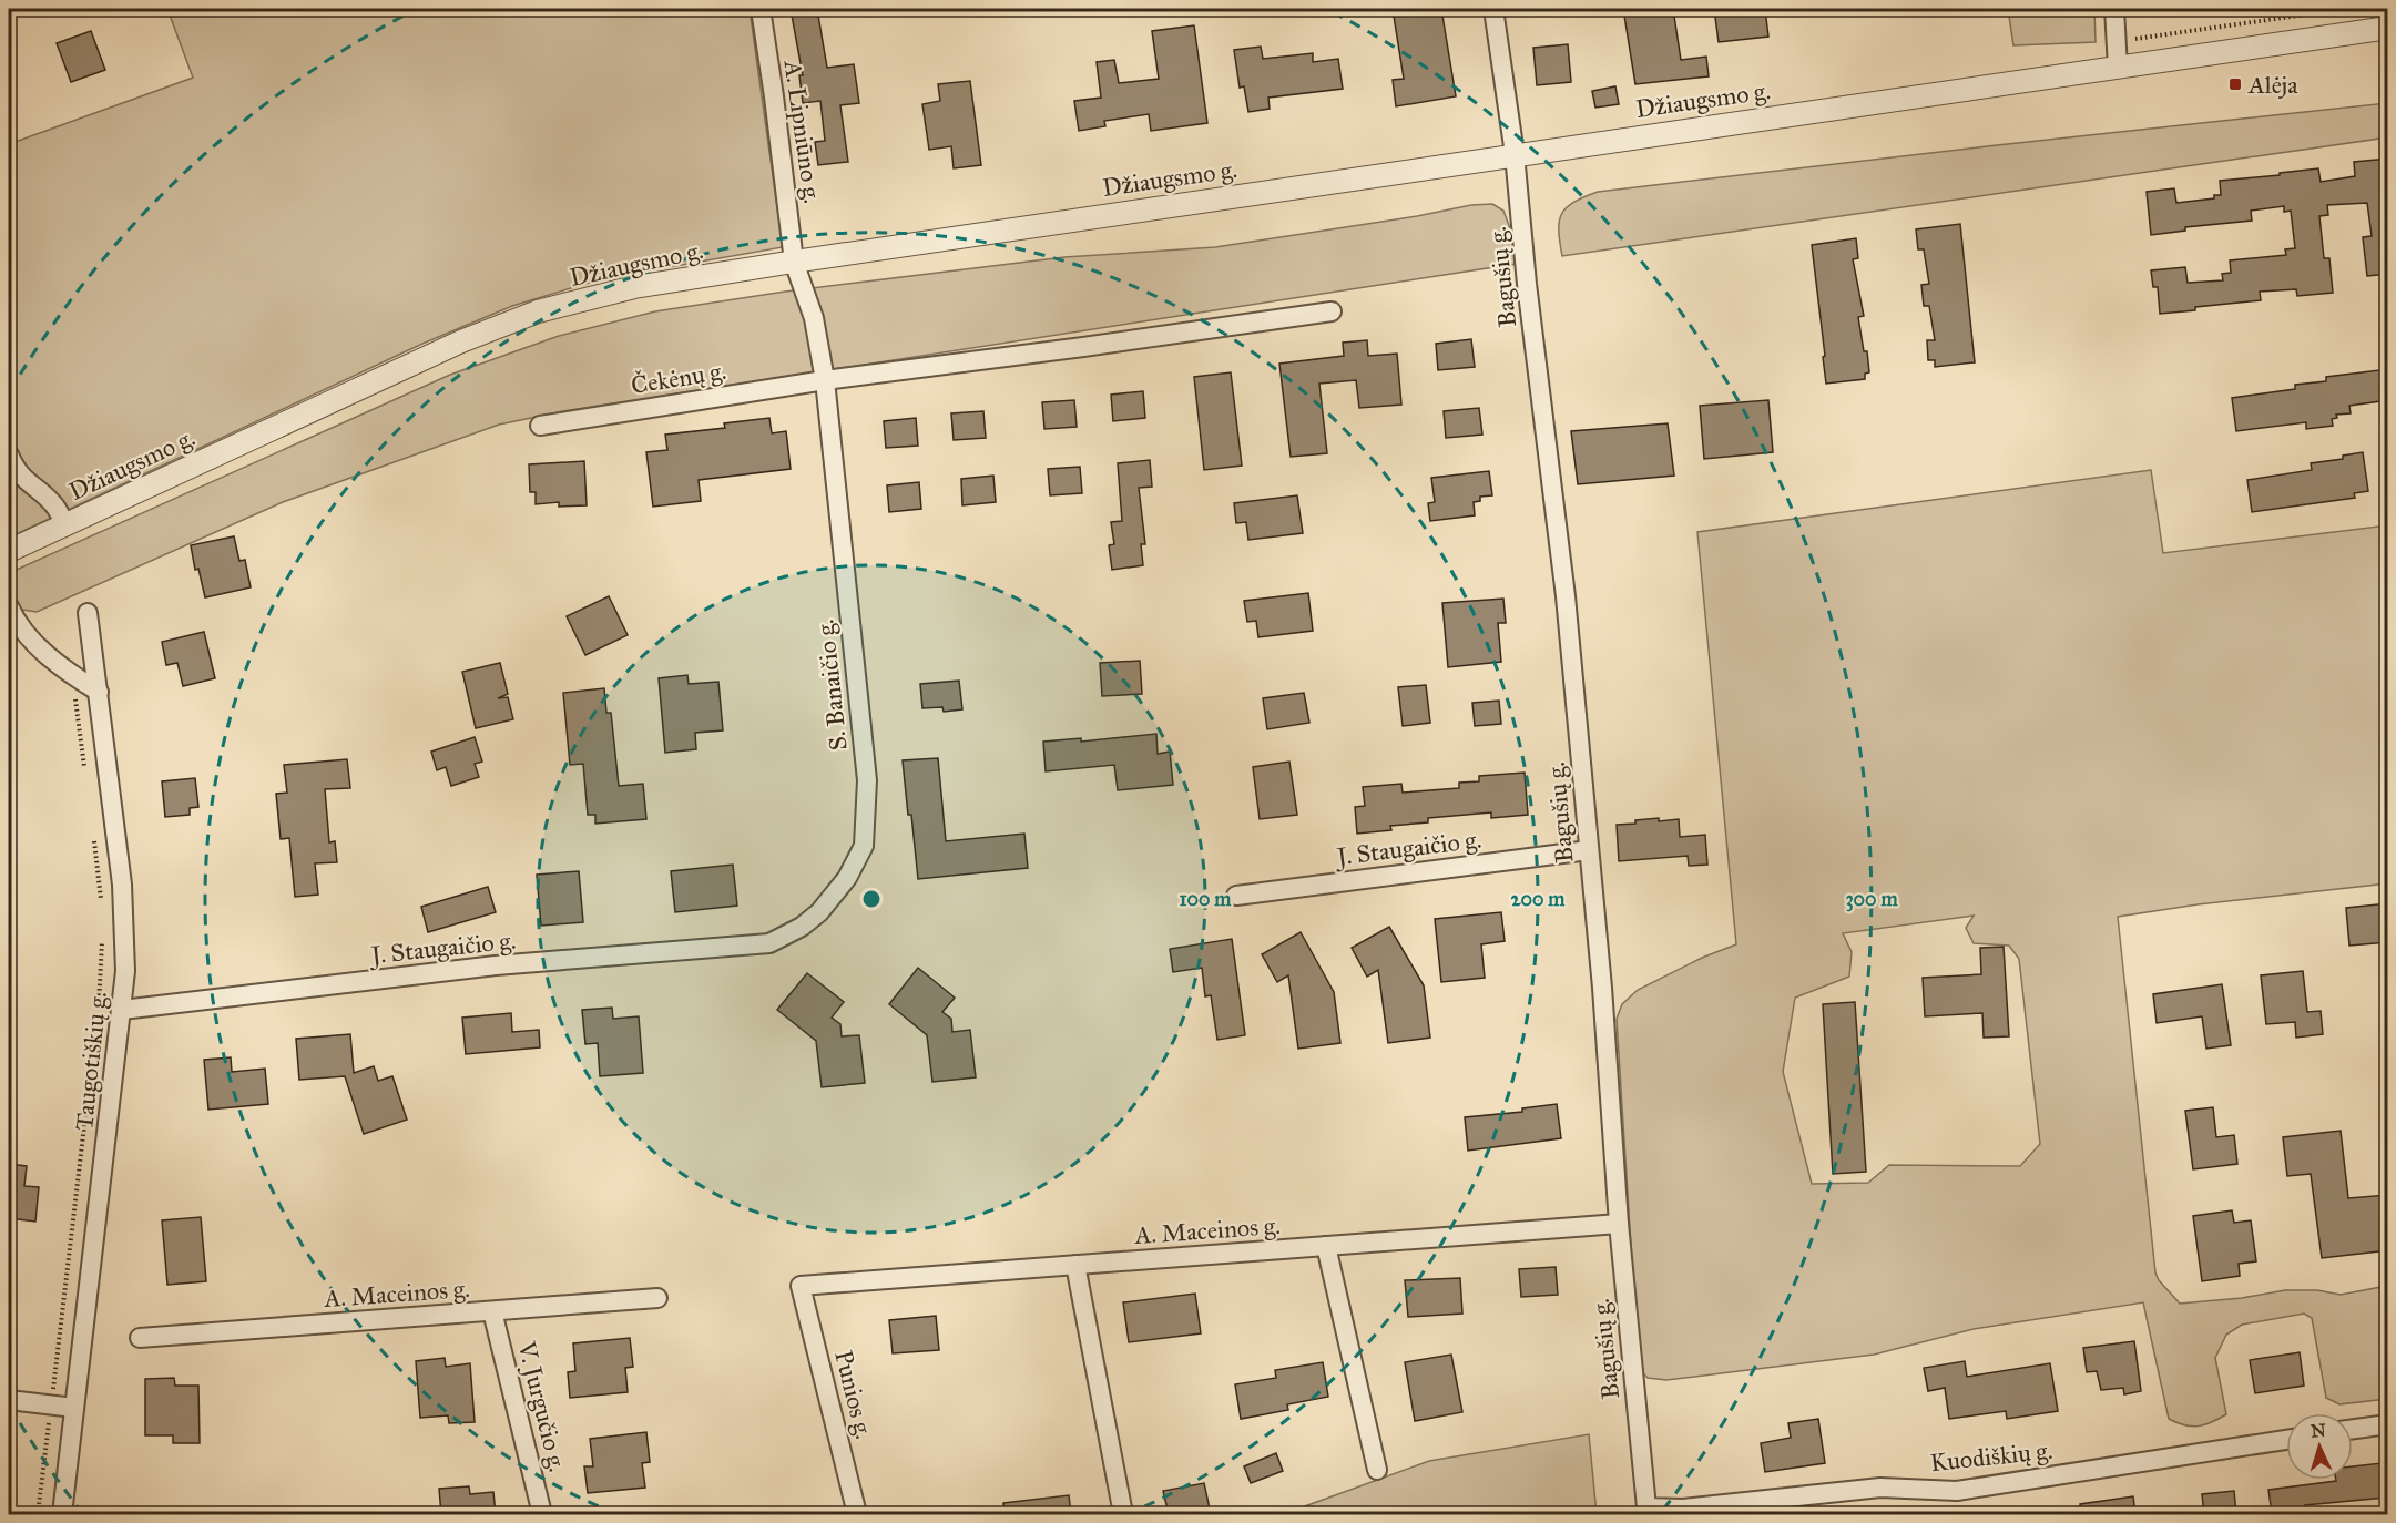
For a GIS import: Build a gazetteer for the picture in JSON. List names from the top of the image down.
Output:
{
  "streets": {
    "street": [
      "Džiaugsmo g.",
      "A. Lipniūno g.",
      "Bagušių g.",
      "Čekėnų g.",
      "S. Banaičio g.",
      "J. Staugaičio g.",
      "Taugotiškių g.",
      "A. Maceinos g.",
      "Punios g.",
      "V. Jurgučio g.",
      "Kuodiškių g."
    ]
  },
  "crossings": [
    ["Džiaugsmo g.", "A. Lipniūno g."],
    ["Džiaugsmo g.", "Bagušių g."],
    ["Džiaugsmo g.", "S. Banaičio g."],
    ["A. Lipniūno g.", "S. Banaičio g."],
    ["Bagušių g.", "J. Staugaičio g."],
    ["Bagušių g.", "A. Maceinos g."],
    ["Bagušių g.", "Kuodiškių g."],
    ["Čekėnų g.", "S. Banaičio g."],
    ["S. Banaičio g.", "J. Staugaičio g."],
    ["J. Staugaičio g.", "Taugotiškių g."],
    ["A. Maceinos g.", "Punios g."],
    ["A. Maceinos g.", "V. Jurgučio g."]
  ],
  "places": {
    "transit": ["Alėja"]
  },
  "north": "top",
  "rings": ["100 m", "200 m", "300 m"]
}
